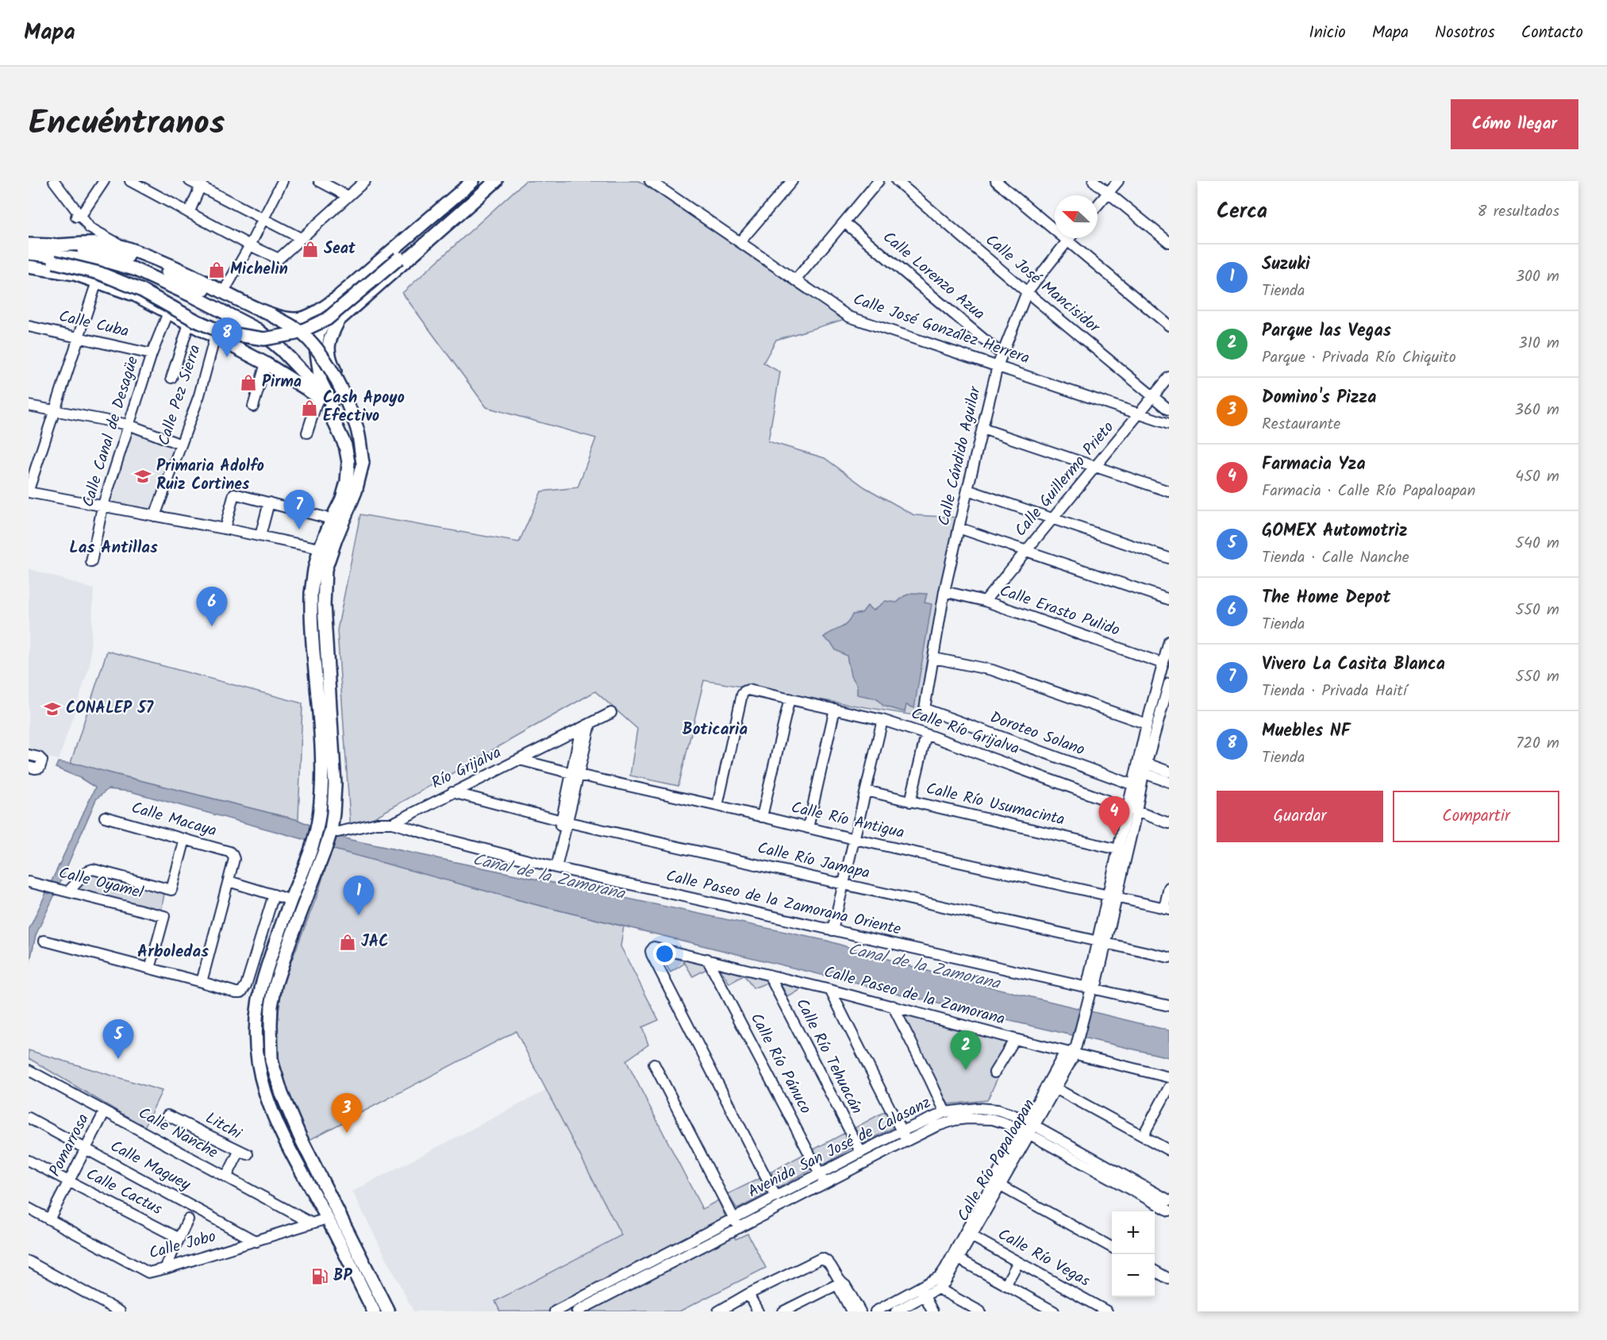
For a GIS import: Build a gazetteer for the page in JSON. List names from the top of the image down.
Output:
{
  "streets": {
    "street": [
      "Calle Lorenzo Azua",
      "Calle José Mancisidor",
      "Calle Cuba",
      "Calle José González Herrera",
      "Calle Pez Sierra",
      "Calle Canal de Desagüe",
      "Calle Cándido Aguilar",
      "Calle Guillermo Prieto",
      "Calle Erasto Pulido",
      "Calle Río Grijalva",
      "Doroteo Solano",
      "Río Grijalva",
      "Calle Río Usumacinta",
      "Calle Macaya",
      "Calle Río Antigua",
      "Calle Río Jamapa",
      "Calle Oyamel",
      "Calle Paseo de la Zamorana Oriente",
      "Calle Paseo de la Zamorana",
      "Calle Río Tehuacán",
      "Calle Río Pánuco",
      "Litchi",
      "Calle Nanche",
      "Pomarrosa",
      "Avenida San José de Calasanz",
      "Calle Río Papaloapan",
      "Calle Maguey",
      "Calle Cactus",
      "Calle Jobo",
      "Calle Río Vegas"
    ]
  },
  "crossings": [
    ["Calle Lorenzo Azua", "Calle Cándido Aguilar"],
    ["Calle José Mancisidor", "Calle Cándido Aguilar"],
    ["Calle José Mancisidor", "Calle Guillermo Prieto"],
    ["Calle Cuba", "Calle Canal de Desagüe"],
    ["Calle José González Herrera", "Calle Cándido Aguilar"],
    ["Calle José González Herrera", "Calle Guillermo Prieto"],
    ["Calle Cándido Aguilar", "Calle Erasto Pulido"],
    ["Calle Cándido Aguilar", "Doroteo Solano"],
    ["Calle Guillermo Prieto", "Calle Erasto Pulido"],
    ["Calle Río Grijalva", "Doroteo Solano"],
    ["Calle Río Grijalva", "Calle Río Antigua"],
    ["Calle Río Grijalva", "Calle Río Papaloapan"],
    ["Doroteo Solano", "Calle Río Papaloapan"],
    ["Río Grijalva", "Calle Río Antigua"],
    ["Río Grijalva", "Calle Río Jamapa"],
    ["Río Grijalva", "Calle Paseo de la Zamorana Oriente"],
    ["Calle Río Usumacinta", "Calle Río Papaloapan"],
    ["Calle Río Antigua", "Calle Río Papaloapan"],
    ["Calle Río Jamapa", "Calle Río Papaloapan"],
    ["Calle Paseo de la Zamorana Oriente", "Calle Río Papaloapan"],
    ["Calle Paseo de la Zamorana", "Calle Río Tehuacán"],
    ["Calle Paseo de la Zamorana", "Calle Río Pánuco"],
    ["Calle Paseo de la Zamorana", "Avenida San José de Calasanz"],
    ["Calle Paseo de la Zamorana", "Calle Río Papaloapan"],
    ["Calle Río Tehuacán", "Avenida San José de Calasanz"],
    ["Calle Río Pánuco", "Avenida San José de Calasanz"],
    ["Litchi", "Calle Nanche"],
    ["Calle Nanche", "Pomarrosa"],
    ["Calle Nanche", "Calle Jobo"],
    ["Pomarrosa", "Calle Maguey"],
    ["Pomarrosa", "Calle Cactus"],
    ["Pomarrosa", "Calle Jobo"],
    ["Avenida San José de Calasanz", "Calle Río Papaloapan"],
    ["Calle Río Papaloapan", "Calle Río Vegas"],
    ["Calle Maguey", "Calle Jobo"]
  ],
  "districts": ["Las Antillas", "Boticaria", "Arboledas"],
  "water": ["Canal de la Zamorana"],
  "places": {
    "shop": [
      "Seat",
      "Michelin",
      "Pirma",
      "Cash Apoyo Efectivo",
      "JAC"
    ],
    "school or university": ["Primaria Adolfo Ruiz Cortines", "CONALEP 57"],
    "fuel station": ["BP"]
  },
  "north": "left",
  "page": {
    "header": "Mapa",
    "nav": [
      "Inicio",
      "Mapa",
      "Nosotros",
      "Contacto"
    ],
    "title": "Encuéntranos",
    "buttons": [
      "Cómo llegar",
      ["Guardar", "Compartir"]
    ],
    "heading": ["Cerca", "8 resultados"],
    "list": [
      {
        "mark": "1",
        "name": "Suzuki",
        "note": "Tienda",
        "value": "300 m"
      },
      {
        "mark": "2",
        "name": "Parque las Vegas",
        "note": "Parque · Privada Río Chiquito",
        "value": "310 m"
      },
      {
        "mark": "3",
        "name": "Domino's Pizza",
        "note": "Restaurante",
        "value": "360 m"
      },
      {
        "mark": "4",
        "name": "Farmacia Yza",
        "note": "Farmacia · Calle Río Papaloapan",
        "value": "450 m"
      },
      {
        "mark": "5",
        "name": "GOMEX Automotriz",
        "note": "Tienda · Calle Nanche",
        "value": "540 m"
      },
      {
        "mark": "6",
        "name": "The Home Depot",
        "note": "Tienda",
        "value": "550 m"
      },
      {
        "mark": "7",
        "name": "Vivero La Casita Blanca",
        "note": "Tienda · Privada Haití",
        "value": "550 m"
      },
      {
        "mark": "8",
        "name": "Muebles NF",
        "note": "Tienda",
        "value": "720 m"
      }
    ],
    "pins": [
      "8",
      "7",
      "6",
      "4",
      "1",
      "5",
      "2",
      "3"
    ],
    "map_buttons": ["+", "−"]
  }
}
